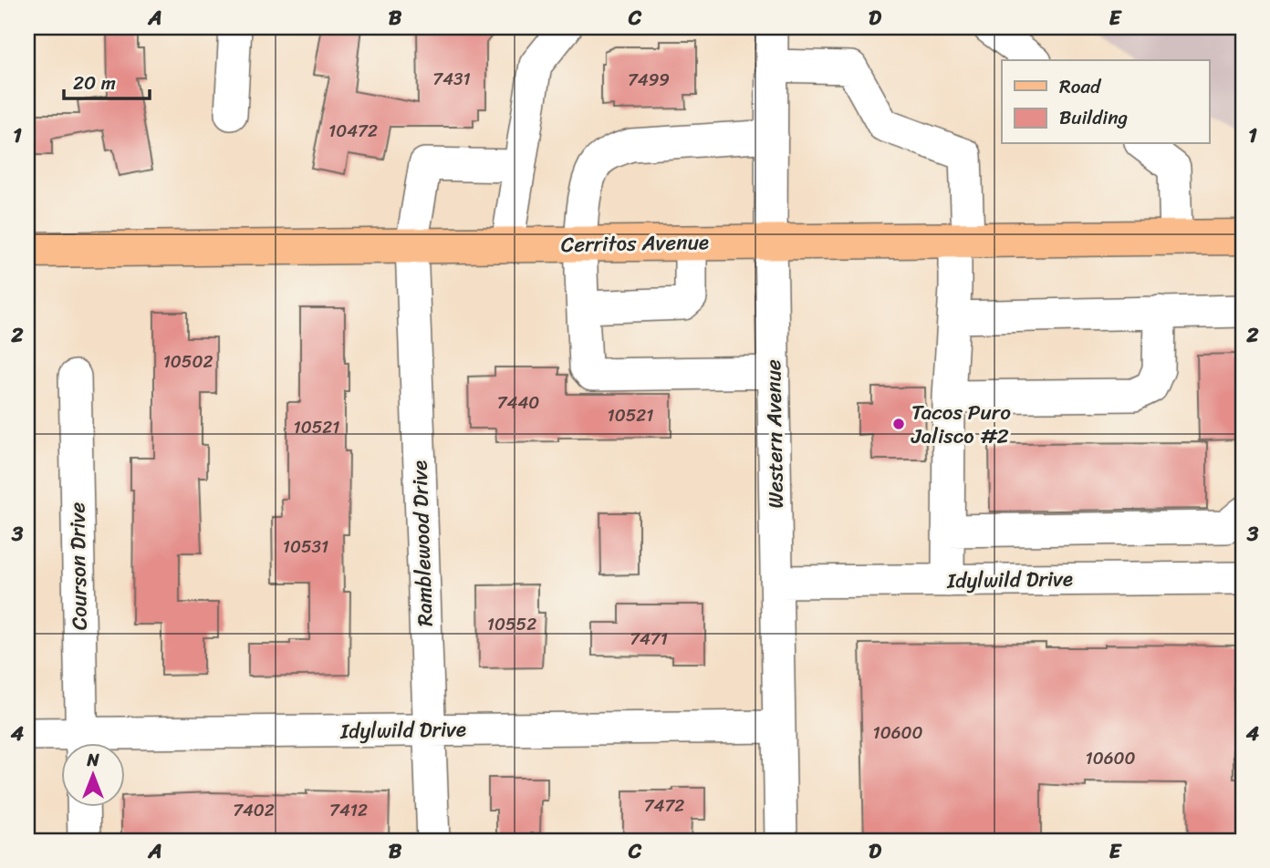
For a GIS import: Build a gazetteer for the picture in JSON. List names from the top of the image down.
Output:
{
  "streets": {
    "main road": ["Cerritos Avenue"],
    "street": [
      "Western Avenue",
      "Ramblewood Drive",
      "Courson Drive",
      "Idylwild Drive"
    ]
  },
  "crossings": [
    ["Cerritos Avenue", "Western Avenue"],
    ["Cerritos Avenue", "Ramblewood Drive"],
    ["Western Avenue", "Idylwild Drive"],
    ["Ramblewood Drive", "Idylwild Drive"]
  ],
  "places": ["Tacos Puro Jalisco #2"],
  "house_numbers": [
    "7431",
    "7499",
    "10472",
    "10502",
    "7440",
    "10521",
    "10521",
    "10531",
    "10552",
    "7471",
    "10600",
    "10600",
    "7472",
    "7402",
    "7412"
  ],
  "legend": ["Road", "Building"],
  "scale_bar": "20 m",
  "north": "top",
  "grid": {
    "columns": [
      "A",
      "B",
      "C",
      "D",
      "E"
    ],
    "rows": [
      "1",
      "2",
      "3",
      "4"
    ]
  }
}
